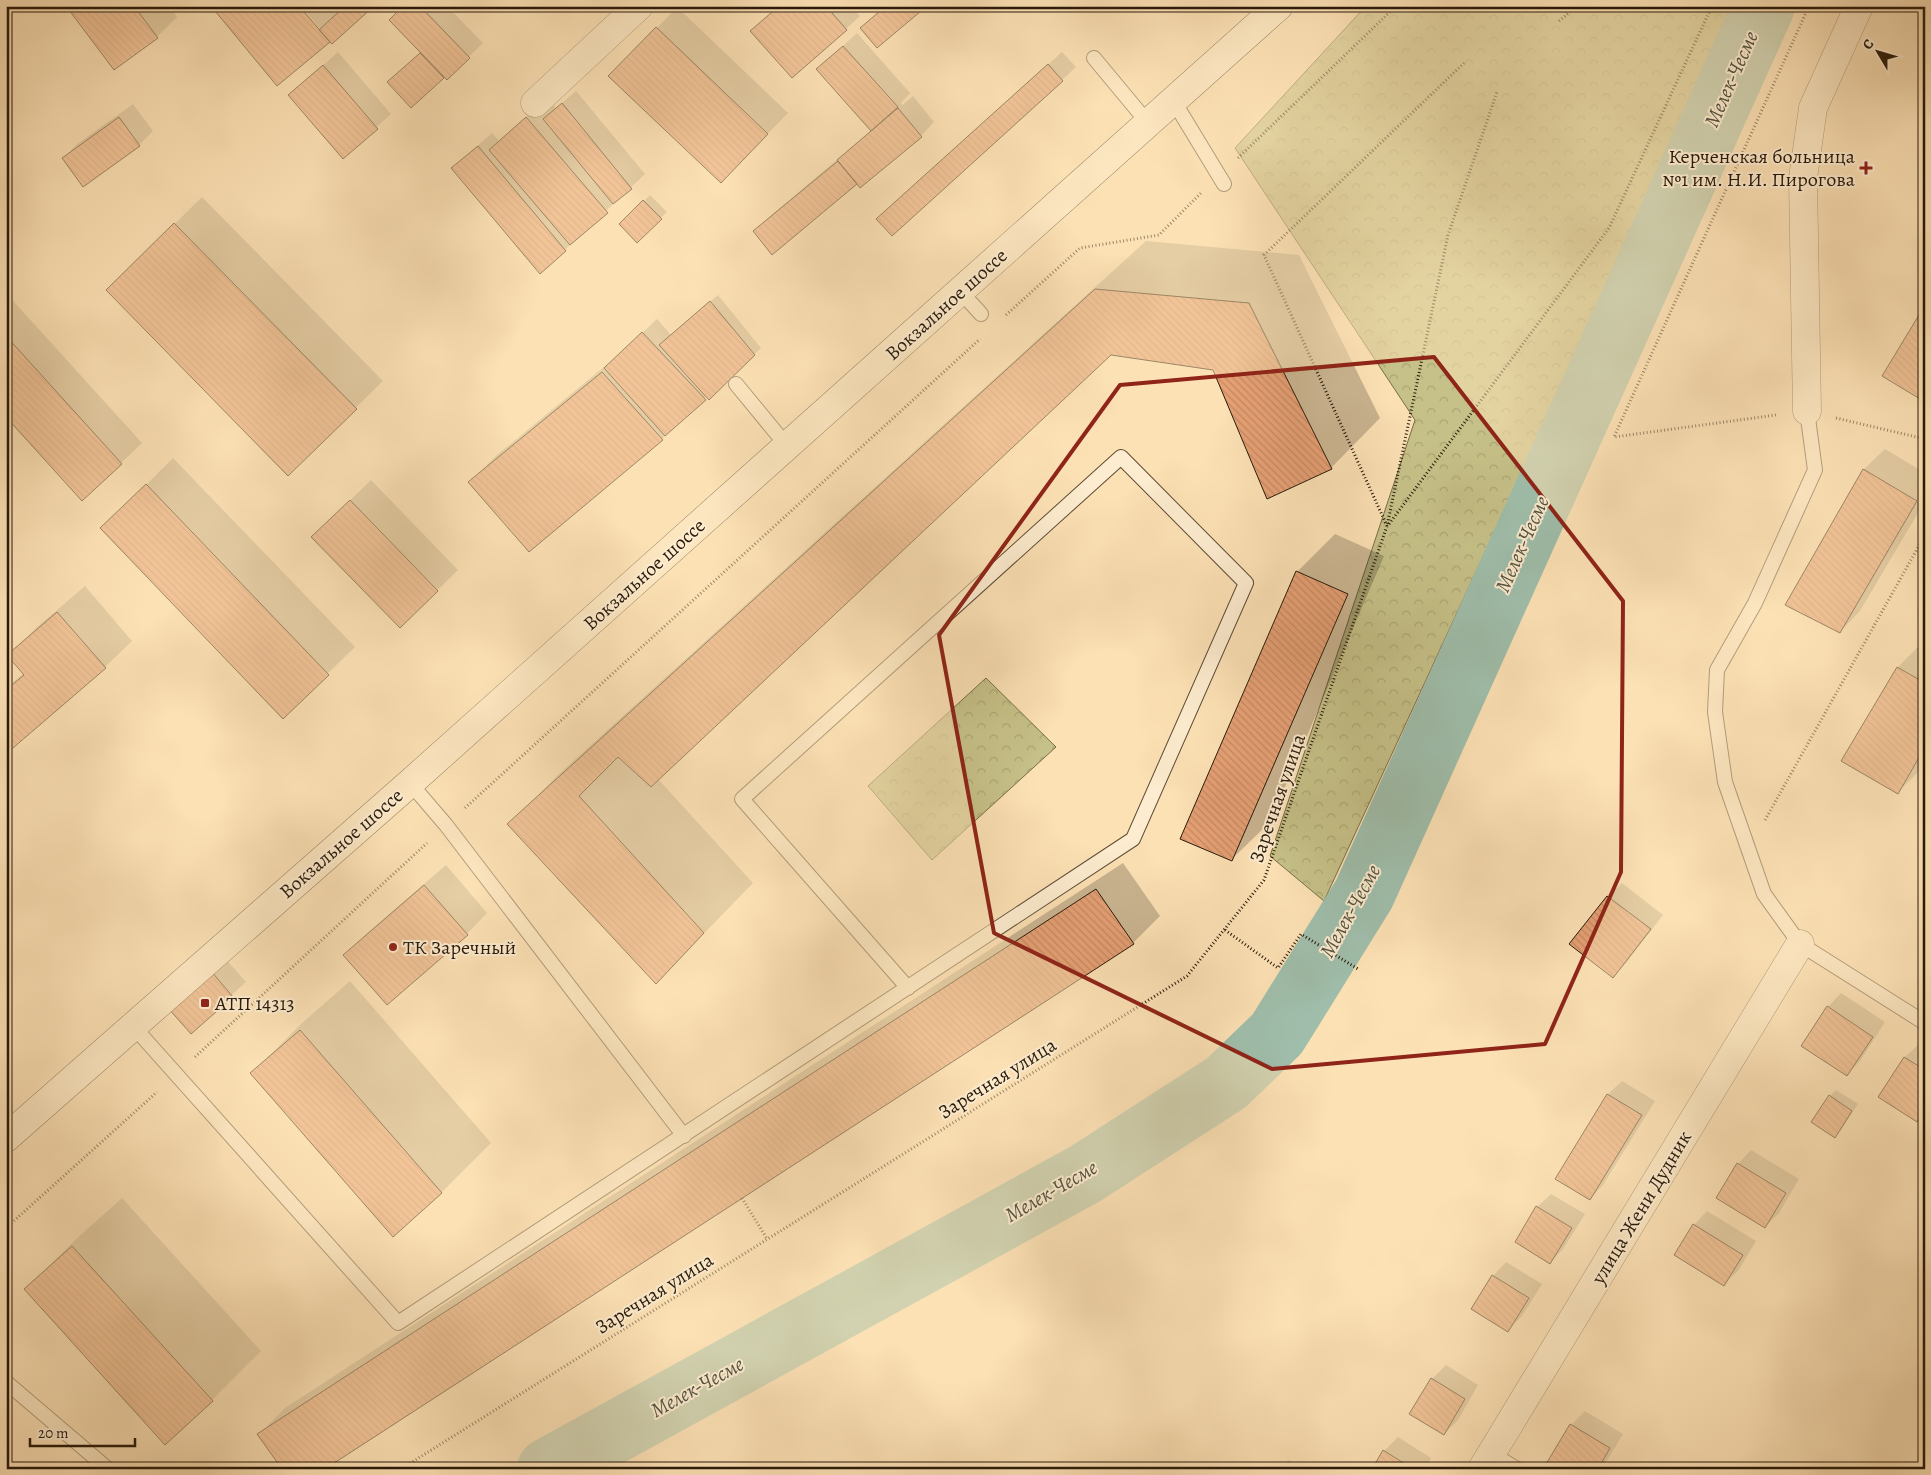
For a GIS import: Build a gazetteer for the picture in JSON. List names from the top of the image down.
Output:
{
  "streets": {
    "main road": ["Вокзальное шоссе", "улица Жени Дудник"],
    "path": ["Заречная улица"]
  },
  "water": ["Мелек-Чесме"],
  "places": {
    "health": ["Керченская больница №1 им. Н.И. Пирогова"],
    "other": ["ТК Заречный"],
    "transit": ["АТП 14313"]
  },
  "scale_bar": "20 m",
  "north": "top left"
}
